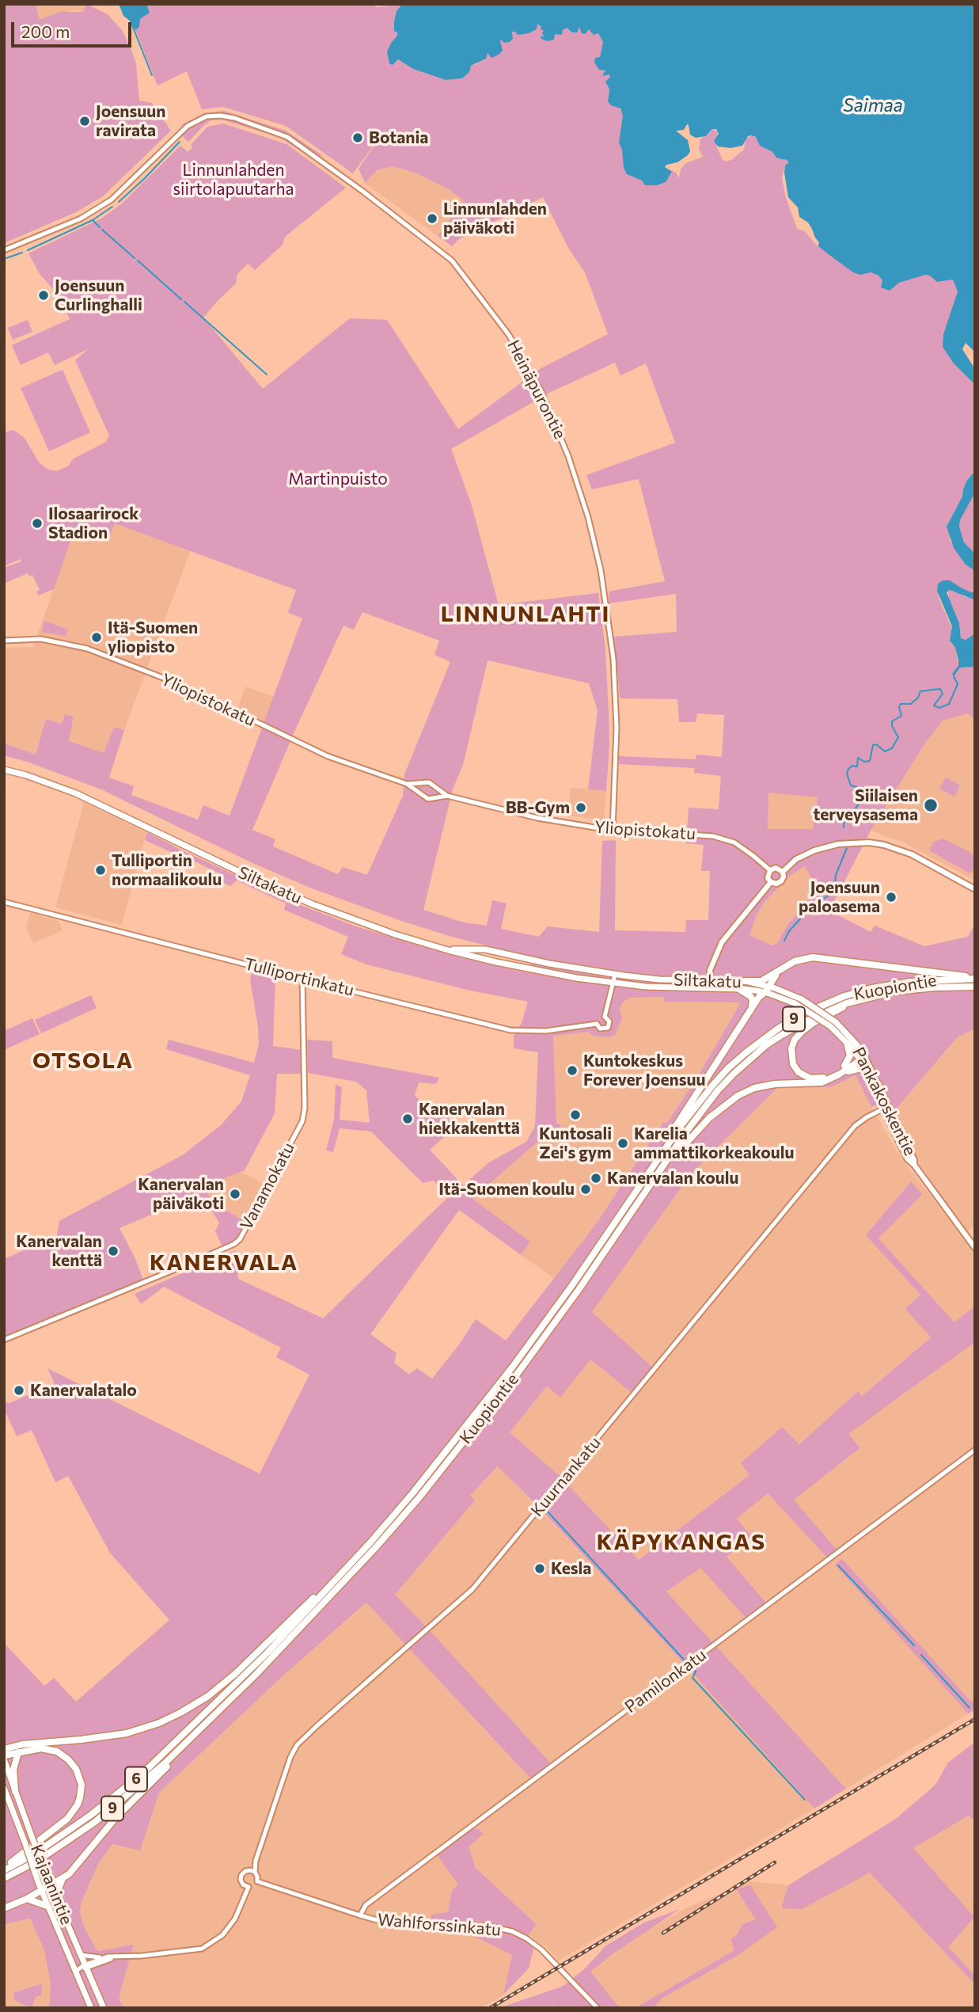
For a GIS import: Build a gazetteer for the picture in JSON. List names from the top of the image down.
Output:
{
  "streets": {
    "highway": ["Kuopiontie", "9", "6"],
    "main road": ["Siltakatu", "Pankakoskentie", "Kajaanintie"],
    "street": [
      "Heinäpurontie",
      "Yliopistokatu",
      "Tulliportinkatu",
      "Vanamokatu",
      "Kuurnankatu",
      "Pamilonkatu",
      "Wahlforssinkatu"
    ]
  },
  "crossings": [
    ["Heinäpurontie", "Yliopistokatu"],
    ["Siltakatu", "Pankakoskentie"],
    ["Tulliportinkatu", "Vanamokatu"],
    ["Kuopiontie", "6"],
    ["Pankakoskentie", "Kuurnankatu"],
    ["Kuurnankatu", "Wahlforssinkatu"],
    ["Pamilonkatu", "Wahlforssinkatu"],
    ["6", "Kajaanintie"]
  ],
  "districts": [
    "LINNUNLAHTI",
    "OTSOLA",
    "KANERVALA",
    "KÄPYKANGAS"
  ],
  "water": ["Saimaa"],
  "parks": ["Linnunlahden siirtolapuutarha", "Martinpuisto"],
  "places": [
    "Joensuun ravirata",
    "Botania",
    "Linnunlahden päiväkoti",
    "Joensuun Curlinghalli",
    "Ilosaarirock Stadion",
    "Itä-Suomen yliopisto",
    "Siilaisen terveysasema",
    "BB-Gym",
    "Tulliportin normaalikoulu",
    "Joensuun paloasema",
    "Kuntokeskus Forever Joensuu",
    "Kuntosali Zei's gym",
    "Kanervalan hiekkakenttä",
    "Karelia ammattikorkeakoulu",
    "Kanervalan koulu",
    "Itä-Suomen koulu",
    "Kanervalan päiväkoti",
    "Kanervalan kenttä",
    "Kanervalatalo",
    "Kesla"
  ],
  "scale_bar": "200 m"
}
